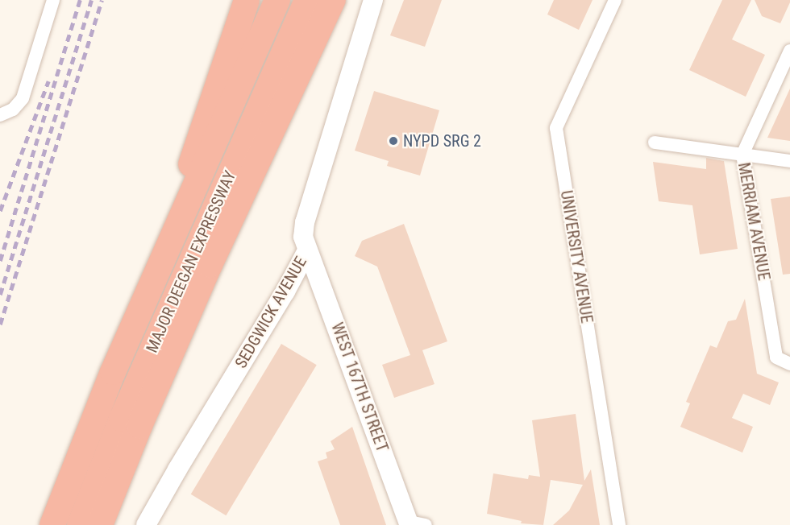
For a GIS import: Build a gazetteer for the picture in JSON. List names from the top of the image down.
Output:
{
  "streets": {
    "highway": ["MAJOR DEEGAN EXPRESSWAY"],
    "main road": ["SEDGWICK AVENUE", "WEST 167TH STREET"],
    "street": ["MERRIAM AVENUE", "UNIVERSITY AVENUE"]
  },
  "crossings": [
    ["SEDGWICK AVENUE", "WEST 167TH STREET"]
  ],
  "places": ["NYPD SRG 2"]
}
